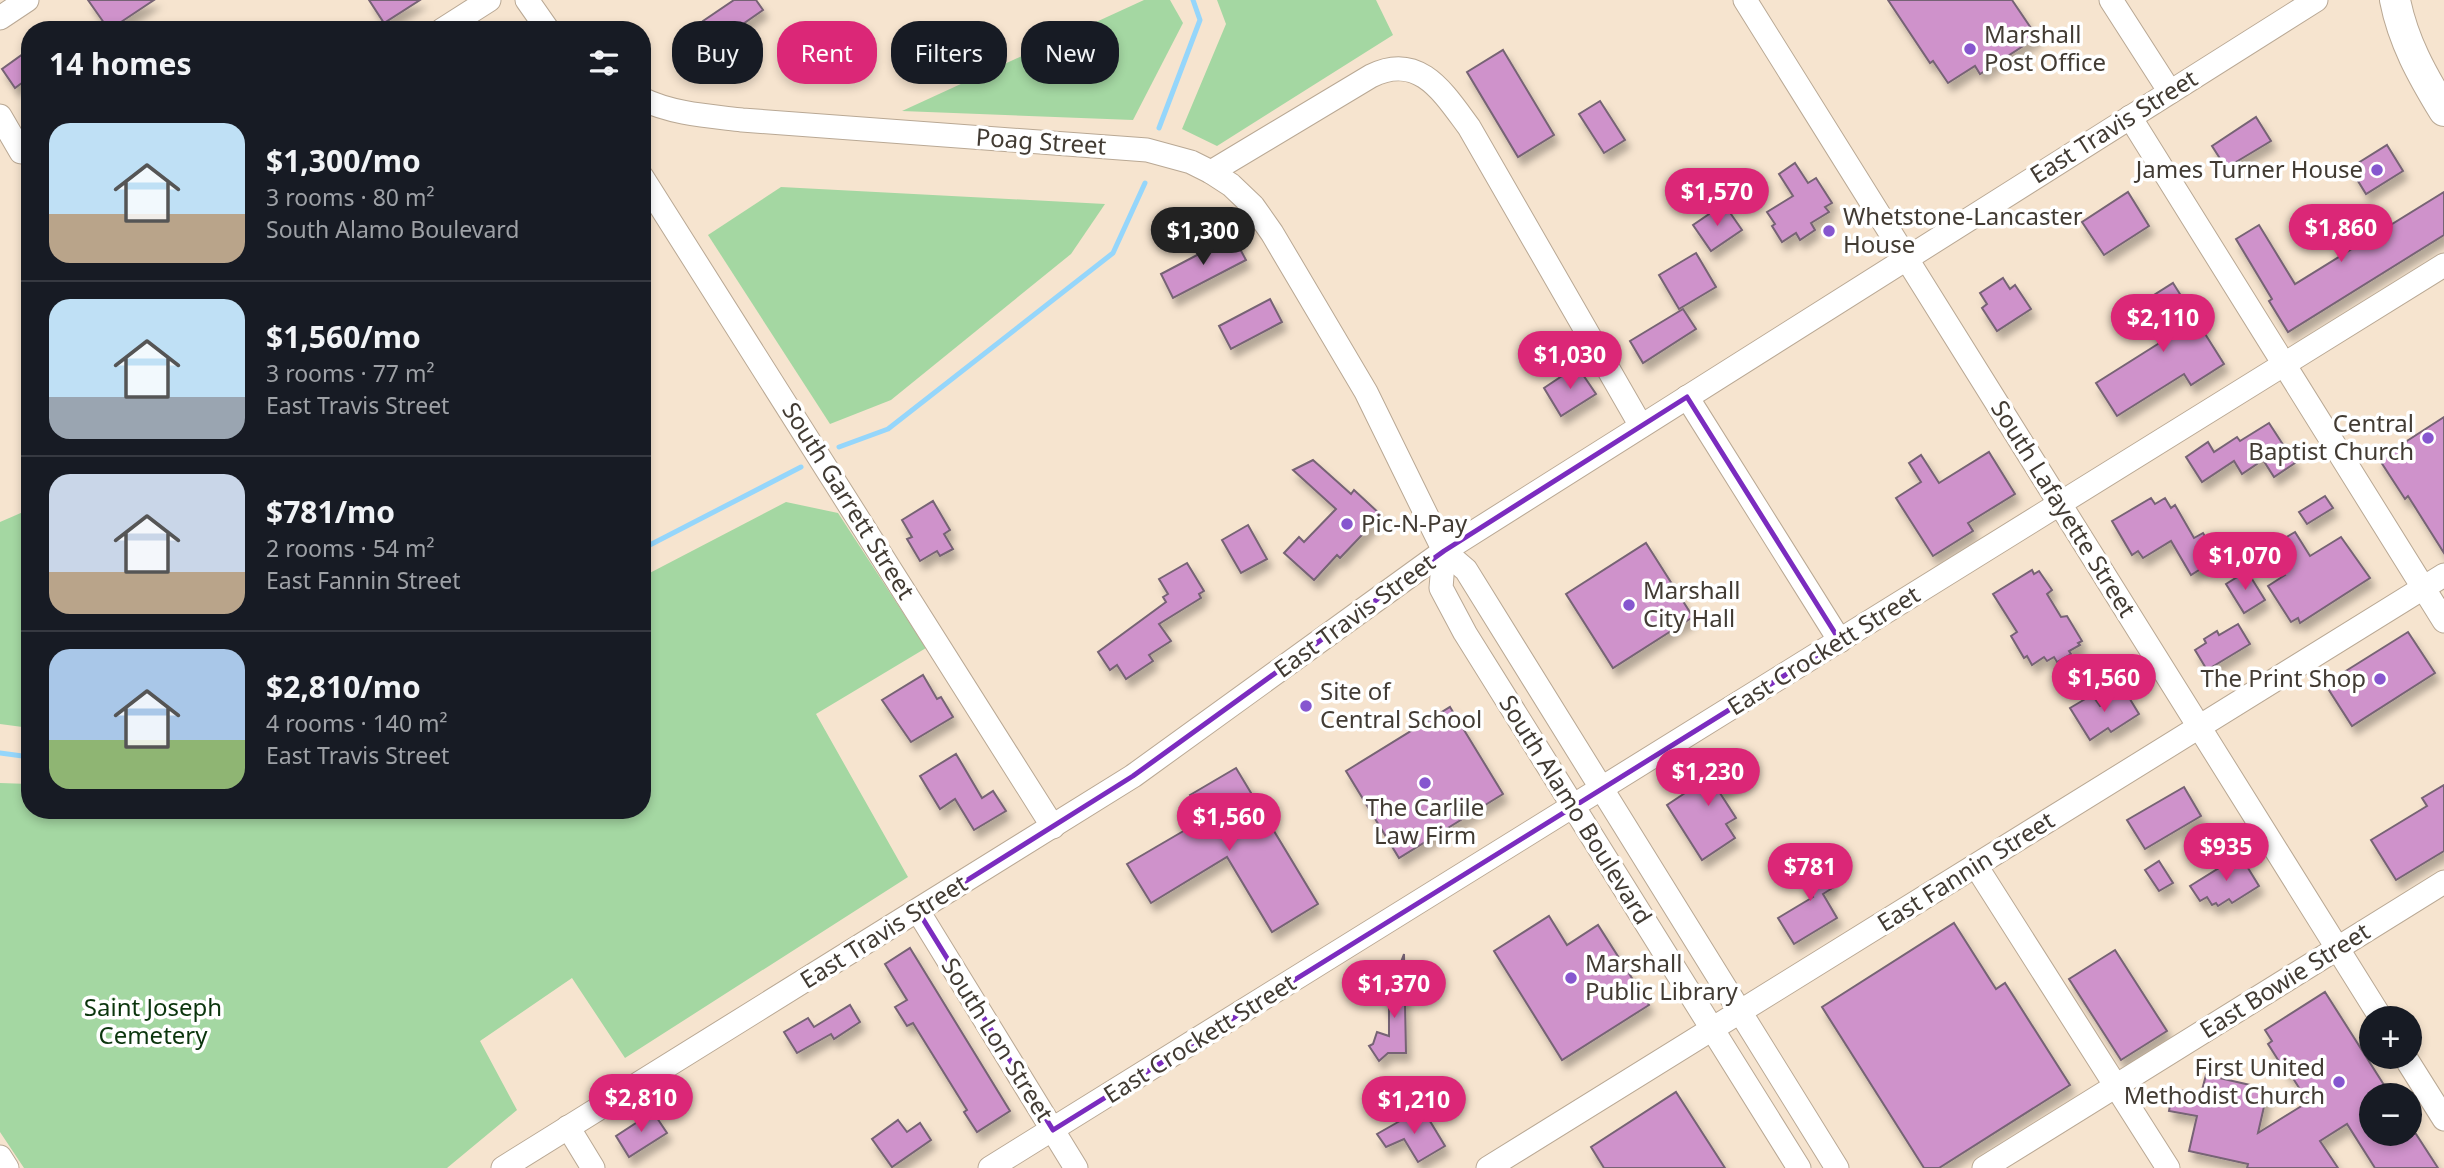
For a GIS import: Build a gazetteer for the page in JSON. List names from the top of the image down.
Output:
{
  "streets": {
    "street": [
      "East Travis Street",
      "Poag Street",
      "South Garrett Street",
      "South Lafayette Street",
      "East Crockett Street",
      "South Alamo Boulevard",
      "East Fannin Street",
      "East Bowie Street",
      "South Lon Street"
    ]
  },
  "crossings": [
    ["East Travis Street", "South Garrett Street"],
    ["East Travis Street", "South Lafayette Street"],
    ["East Travis Street", "South Alamo Boulevard"],
    ["East Travis Street", "South Lon Street"],
    ["Poag Street", "South Alamo Boulevard"],
    ["South Lafayette Street", "East Crockett Street"],
    ["South Lafayette Street", "East Fannin Street"],
    ["South Lafayette Street", "East Bowie Street"],
    ["East Crockett Street", "South Alamo Boulevard"],
    ["East Crockett Street", "South Lon Street"],
    ["South Alamo Boulevard", "East Fannin Street"]
  ],
  "parks": ["Saint Joseph Cemetery"],
  "places": [
    "Marshall Post Office",
    "James Turner House",
    "Whetstone-Lancaster House",
    "Central Baptist Church",
    "Pic-N-Pay",
    "Marshall City Hall",
    "The Print Shop",
    "Site of Central School",
    "The Carlile Law Firm",
    "Marshall Public Library",
    "First United Methodist Church"
  ],
  "page": {
    "chip": [
      "Buy",
      "Rent",
      "Filters",
      "New"
    ],
    "heading": "14 homes",
    "list": [
      {
        "name": "$1,300/mo",
        "note": "3 rooms · 80 m² · South Alamo Boulevard"
      },
      {
        "name": "$1,560/mo",
        "note": "3 rooms · 77 m² · East Travis Street"
      },
      {
        "name": "$781/mo",
        "note": "2 rooms · 54 m² · East Fannin Street"
      },
      {
        "name": "$2,810/mo",
        "note": "4 rooms · 140 m² · East Travis Street"
      }
    ],
    "price": [
      "$1,570",
      "$1,860",
      "$1,300",
      "$2,110",
      "$1,030",
      "$1,070",
      "$1,560",
      "$1,230",
      "$1,560",
      "$935",
      "$781",
      "$1,370",
      "$2,810",
      "$1,210"
    ],
    "map_buttons": ["+", "−"]
  }
}
